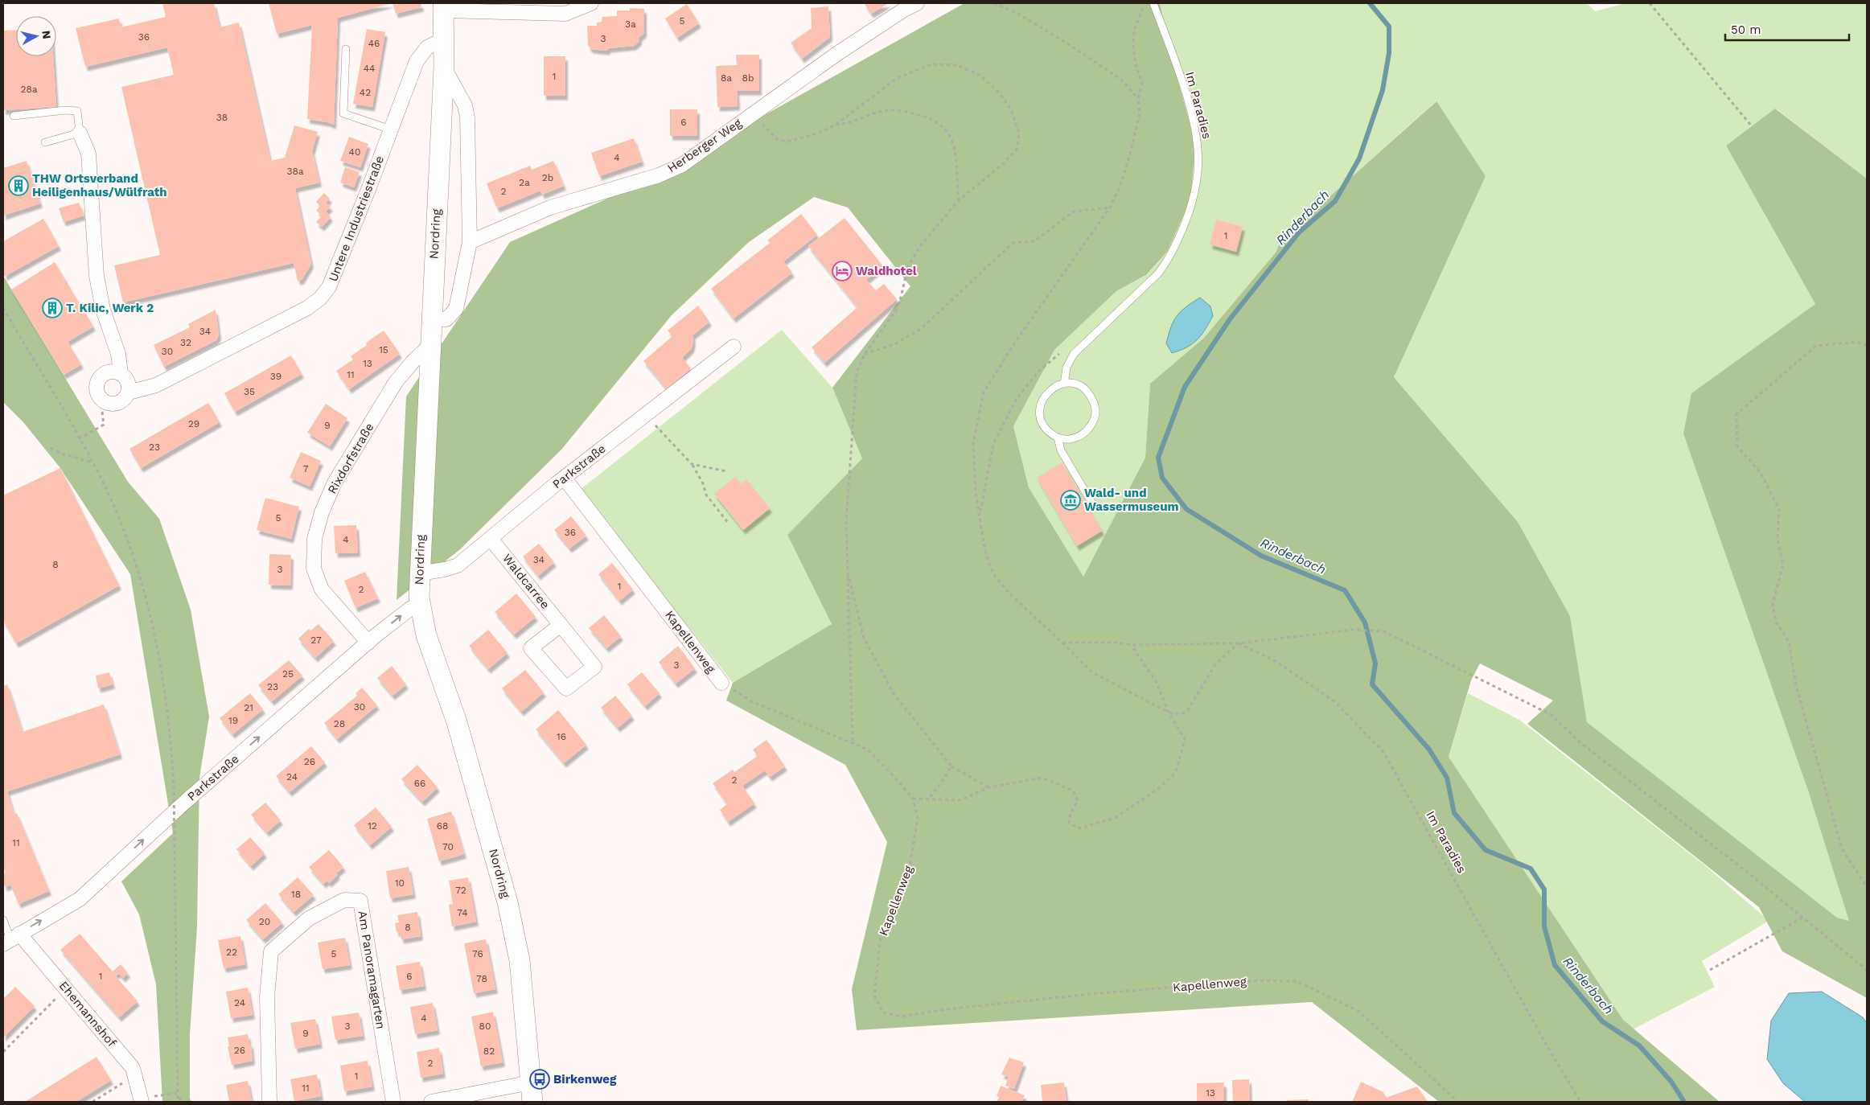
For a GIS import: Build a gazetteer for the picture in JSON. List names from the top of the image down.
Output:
{
  "streets": {
    "street": [
      "Herberger Weg",
      "Untere Industriestraße",
      "Nordring",
      "Rixdorfstraße",
      "Parkstraße",
      "Waldcarree",
      "Kapellenweg",
      "Am Panoramagarten",
      "Ehemannshof"
    ],
    "lane": ["Im Paradies"]
  },
  "crossings": [
    ["Untere Industriestraße", "Nordring"],
    ["Nordring", "Rixdorfstraße"],
    ["Nordring", "Parkstraße"],
    ["Rixdorfstraße", "Parkstraße"],
    ["Parkstraße", "Waldcarree"],
    ["Parkstraße", "Kapellenweg"],
    ["Parkstraße", "Ehemannshof"]
  ],
  "one_way": ["Parkstraße"],
  "water": ["Rinderbach"],
  "places": {
    "building": ["THW Ortsverband Heiligenhaus/Wülfrath", "T. Kilic, Werk 2"],
    "hotel": ["Waldhotel"],
    "museum": ["Wald- und Wassermuseum"],
    "bus stop": ["Birkenweg"]
  },
  "house_numbers": [
    "5",
    "3a",
    "36",
    "3",
    "46",
    "44",
    "1",
    "8a",
    "8b",
    "28a",
    "42",
    "38",
    "6",
    "40",
    "4",
    "38a",
    "2b",
    "2a",
    "2",
    "1",
    "34",
    "32",
    "15",
    "30",
    "13",
    "11",
    "39",
    "35",
    "29",
    "9",
    "23",
    "7",
    "5",
    "36",
    "4",
    "34",
    "8",
    "3",
    "1",
    "2",
    "27",
    "3",
    "25",
    "23",
    "30",
    "21",
    "19",
    "28",
    "16",
    "26",
    "24",
    "2",
    "66",
    "12",
    "68",
    "11",
    "70",
    "10",
    "72",
    "18",
    "74",
    "20",
    "8",
    "22",
    "5",
    "76",
    "1",
    "6",
    "78",
    "24",
    "4",
    "3",
    "80",
    "9",
    "26",
    "82",
    "2",
    "1",
    "11",
    "13"
  ],
  "scale_bar": "50 m",
  "north": "right"
}
